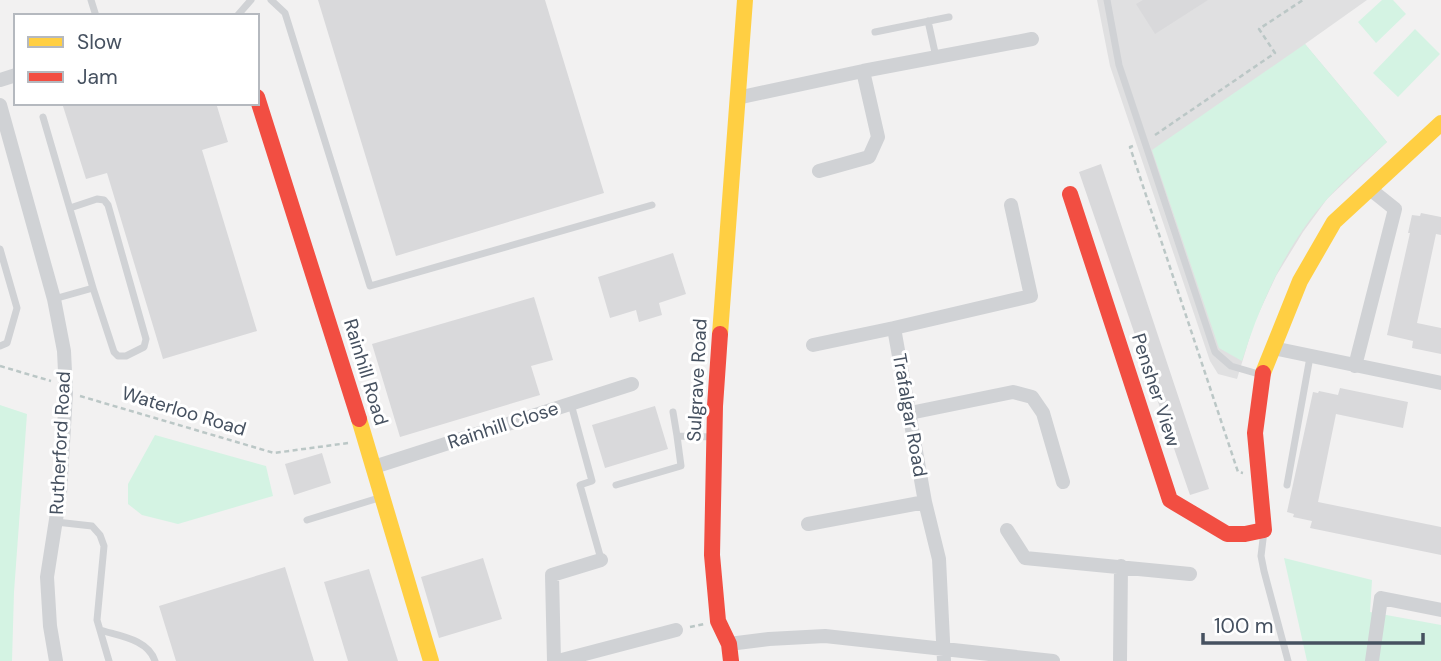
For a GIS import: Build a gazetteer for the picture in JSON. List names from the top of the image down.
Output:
{
  "streets": {
    "street": [
      "Rainhill Road",
      "Sulgrave Road",
      "Pensher View",
      "Trafalgar Road",
      "Rainhill Close",
      "Rutherford Road"
    ],
    "path": ["Waterloo Road"]
  },
  "crossings": [
    ["Rainhill Road", "Waterloo Road"],
    ["Rainhill Road", "Rainhill Close"],
    ["Waterloo Road", "Rutherford Road"]
  ],
  "legend": ["Slow", "Jam"],
  "scale_bar": "100 m"
}
